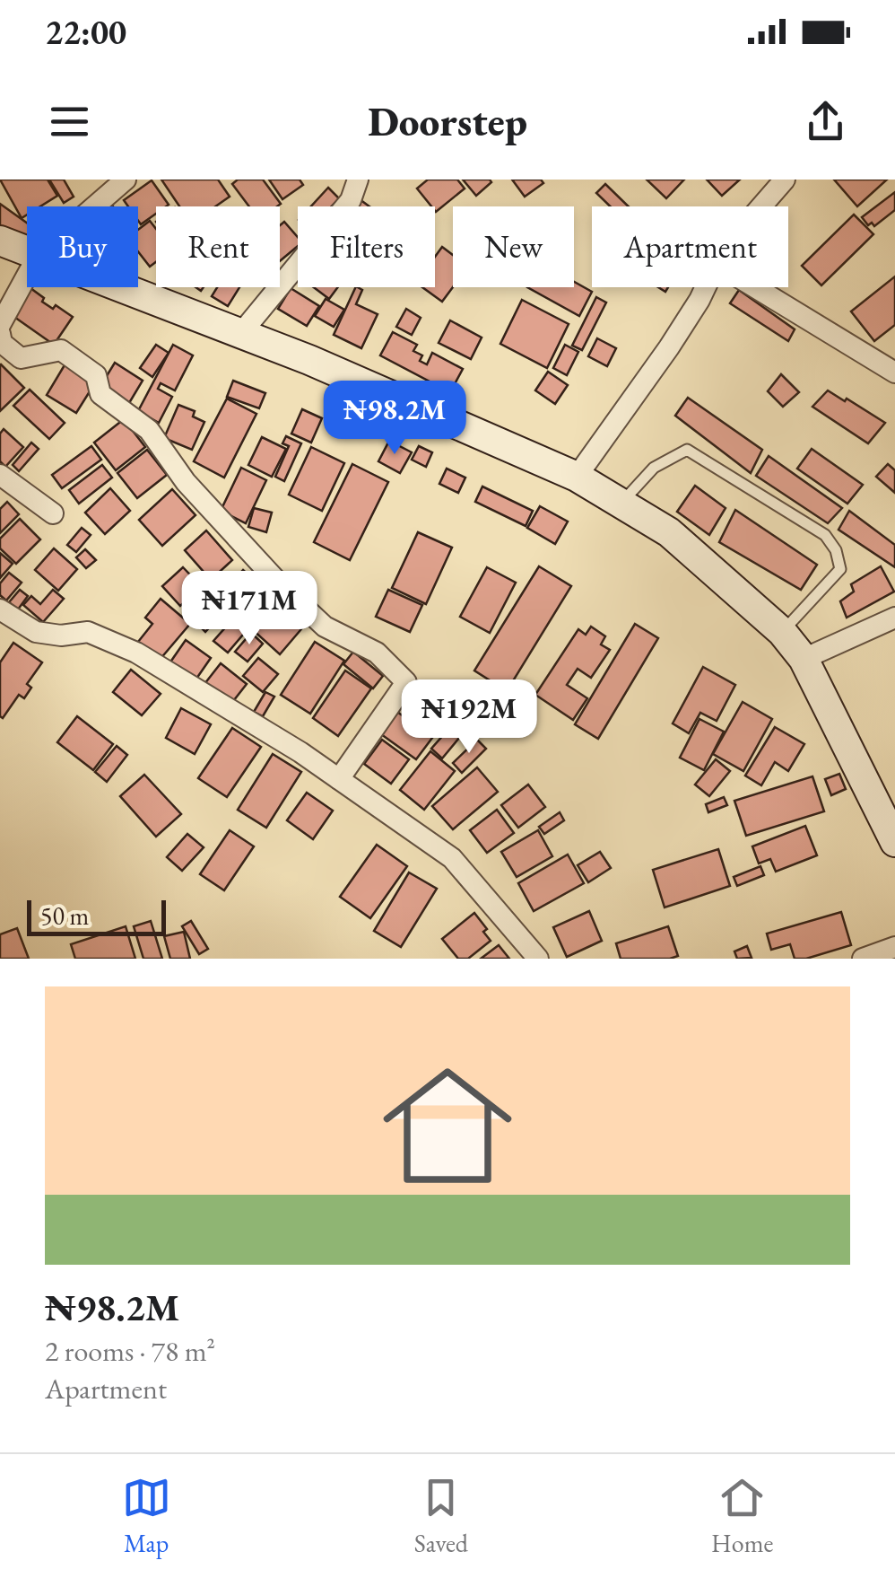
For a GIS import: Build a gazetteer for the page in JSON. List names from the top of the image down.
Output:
{
  "scale_bar": "50 m",
  "page": {
    "status": "22:00",
    "header": "Doorstep",
    "chip": [
      "Buy",
      "Rent",
      "Filters",
      "New",
      "Apartment"
    ],
    "price": ["₦98.2M", "₦171M", "₦192M"],
    "scale": "50 m",
    "list": [
      {
        "name": "₦98.2M",
        "note": "2 rooms · 78 m² · Apartment"
      }
    ],
    "tabs": ["Map", "Saved", "Home"]
  }
}
